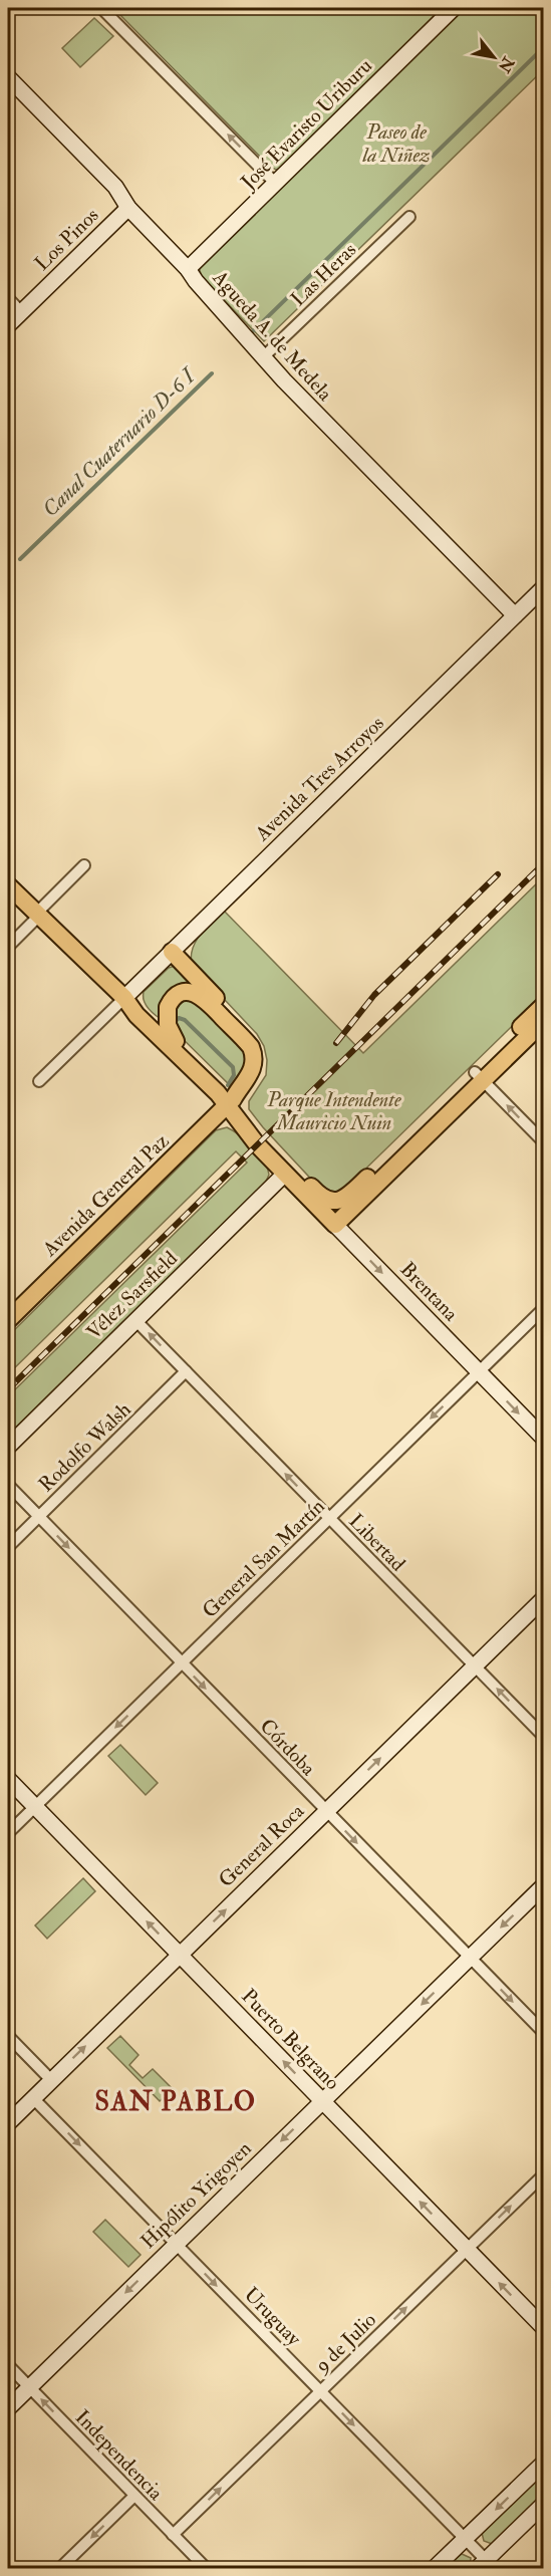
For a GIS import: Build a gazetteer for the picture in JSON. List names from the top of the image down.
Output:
{
  "streets": {
    "main road": ["Avenida General Paz", "Brentana"],
    "street": [
      "José Evaristo Uriburu",
      "Los Pinos",
      "Las Heras",
      "Agueda A. de Medela",
      "Avenida Tres Arroyos",
      "Vélez Sarsfield",
      "Rodolfo Walsh",
      "Libertad",
      "General San Martín",
      "Córdoba",
      "General Roca",
      "Puerto Belgrano",
      "Hipólito Yrigoyen",
      "Uruguay",
      "9 de Julio",
      "Independencia"
    ]
  },
  "crossings": [
    ["José Evaristo Uriburu", "Agueda A. de Medela"],
    ["Los Pinos", "Agueda A. de Medela"],
    ["Las Heras", "Agueda A. de Medela"],
    ["Agueda A. de Medela", "Avenida Tres Arroyos"],
    ["Avenida General Paz", "Brentana"],
    ["Brentana", "Vélez Sarsfield"],
    ["Brentana", "General San Martín"],
    ["Vélez Sarsfield", "Libertad"],
    ["Rodolfo Walsh", "Libertad"],
    ["Rodolfo Walsh", "Córdoba"],
    ["Libertad", "General San Martín"],
    ["Libertad", "General Roca"],
    ["General San Martín", "Córdoba"],
    ["General San Martín", "Puerto Belgrano"],
    ["Córdoba", "General Roca"],
    ["Córdoba", "Hipólito Yrigoyen"],
    ["General Roca", "Puerto Belgrano"],
    ["General Roca", "Uruguay"],
    ["Puerto Belgrano", "Hipólito Yrigoyen"],
    ["Puerto Belgrano", "9 de Julio"],
    ["Hipólito Yrigoyen", "Uruguay"],
    ["Hipólito Yrigoyen", "Independencia"],
    ["Uruguay", "9 de Julio"],
    ["9 de Julio", "Independencia"]
  ],
  "one_way": [
    "Brentana",
    "Libertad",
    "General San Martín",
    "Córdoba",
    "General Roca",
    "Puerto Belgrano",
    "Hipólito Yrigoyen",
    "Uruguay",
    "9 de Julio",
    "Independencia"
  ],
  "districts": ["SAN PABLO"],
  "water": ["Canal Cuaternario D-6 I"],
  "parks": ["Paseo de la Niñez", "Parque Intendente Mauricio Nuin"],
  "north": "bottom right"
}
